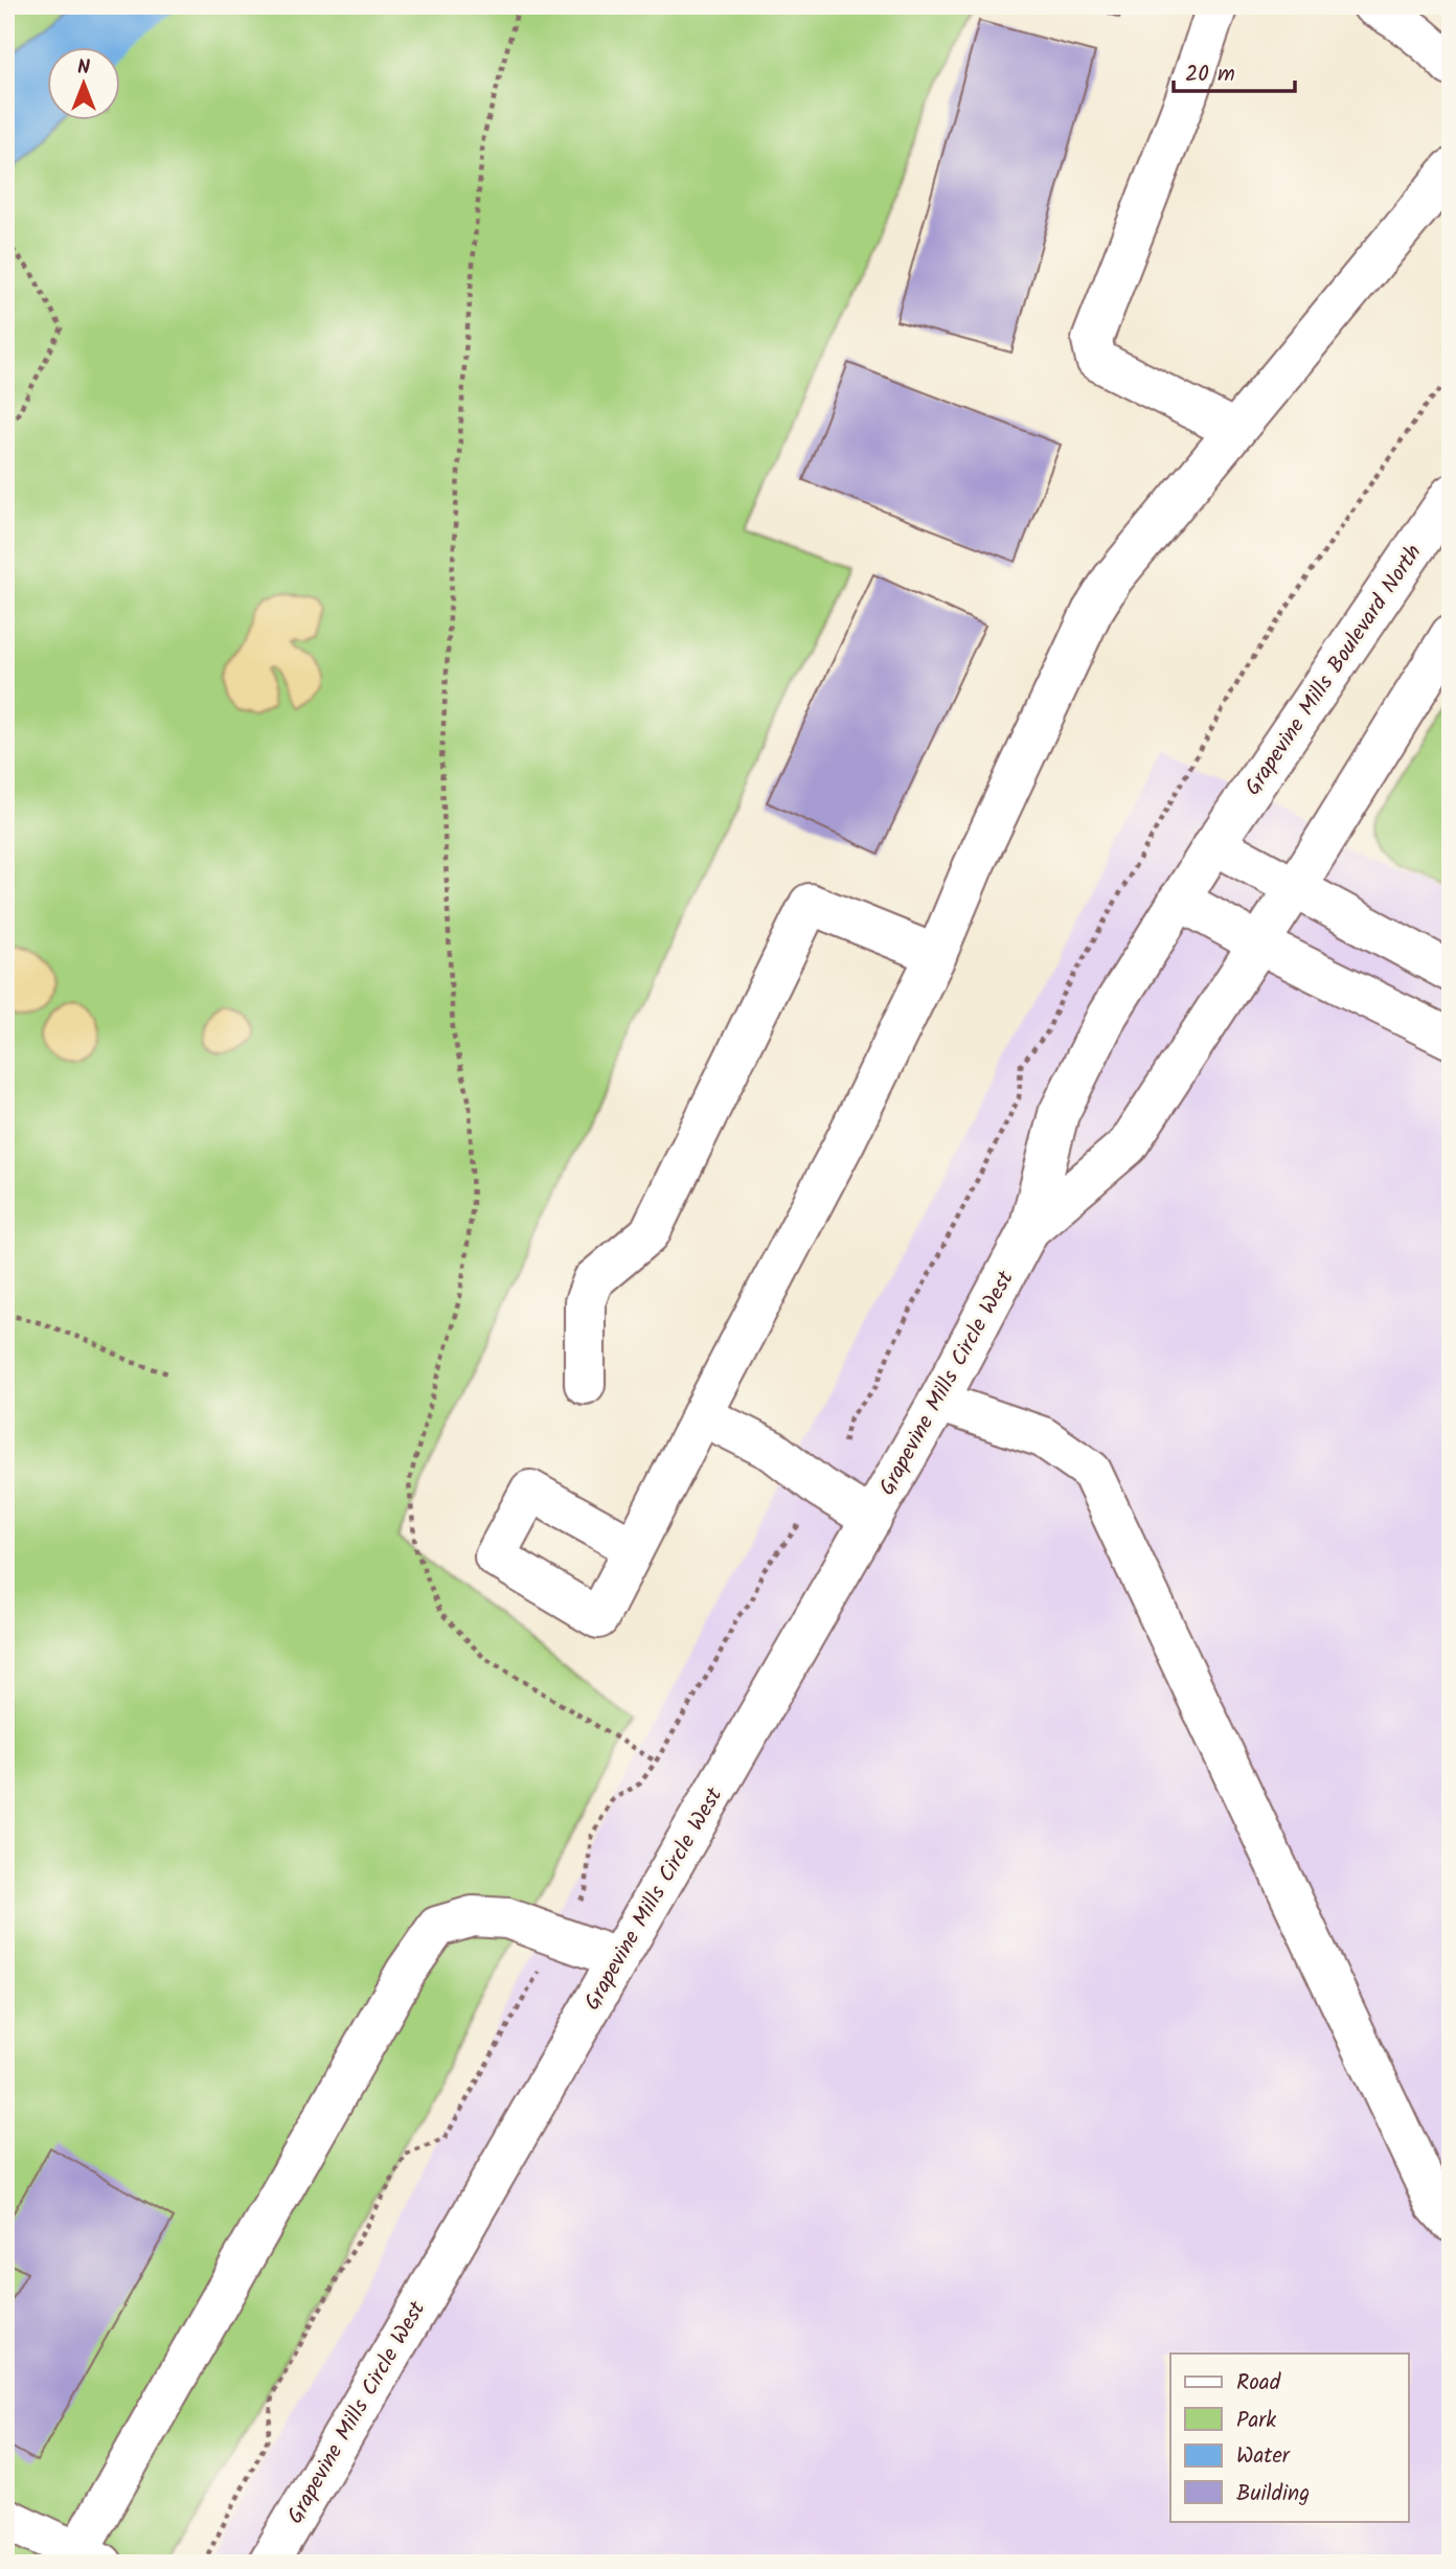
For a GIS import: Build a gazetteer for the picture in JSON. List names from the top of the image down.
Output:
{
  "streets": {
    "street": ["Grapevine Mills Boulevard North", "Grapevine Mills Circle West"]
  },
  "crossings": [
    ["Grapevine Mills Boulevard North", "Grapevine Mills Circle West"]
  ],
  "legend": [
    "Road",
    "Park",
    "Water",
    "Building"
  ],
  "scale_bar": "20 m",
  "north": "top"
}
